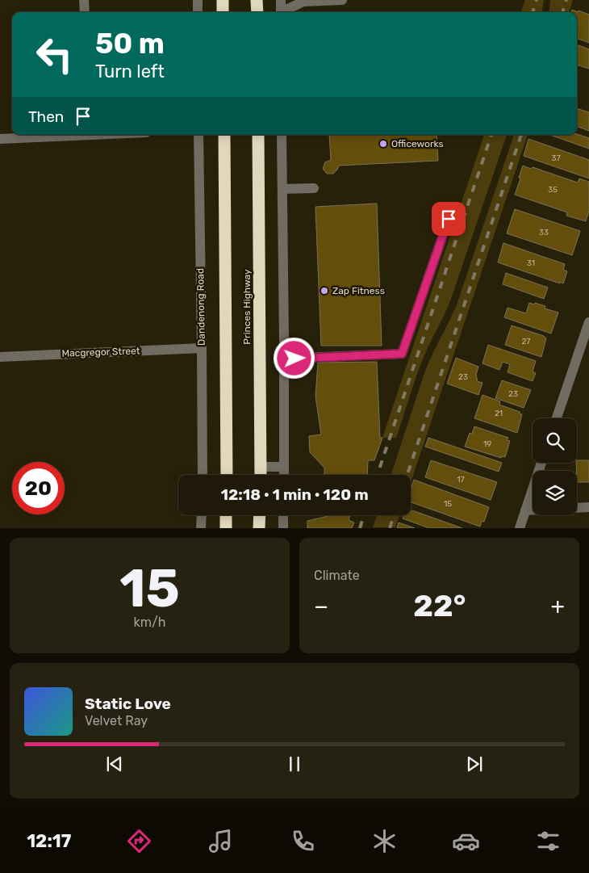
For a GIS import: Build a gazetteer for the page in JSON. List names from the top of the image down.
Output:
{
  "streets": {
    "highway": ["Princes Highway"],
    "street": ["Dandenong Road", "Macgregor Street"]
  },
  "crossings": [
    ["Dandenong Road", "Macgregor Street"]
  ],
  "places": ["Officeworks", "Zap Fitness"],
  "house_numbers": [
    "37",
    "35",
    "33",
    "31",
    "27",
    "23",
    "23",
    "21",
    "19",
    "17",
    "15"
  ],
  "page": {
    "turn": ["50 m", "Turn left"],
    "then": "Then",
    "limit": "20",
    "trip": "12:18 · 1 min · 120 m",
    "tile": [
      ["15", "km/h"],
      "Climate"
    ],
    "heat": ["−", "22°", "+"],
    "song": ["Static Love", "Velvet Ray"],
    "tabs": "12:17"
  }
}
